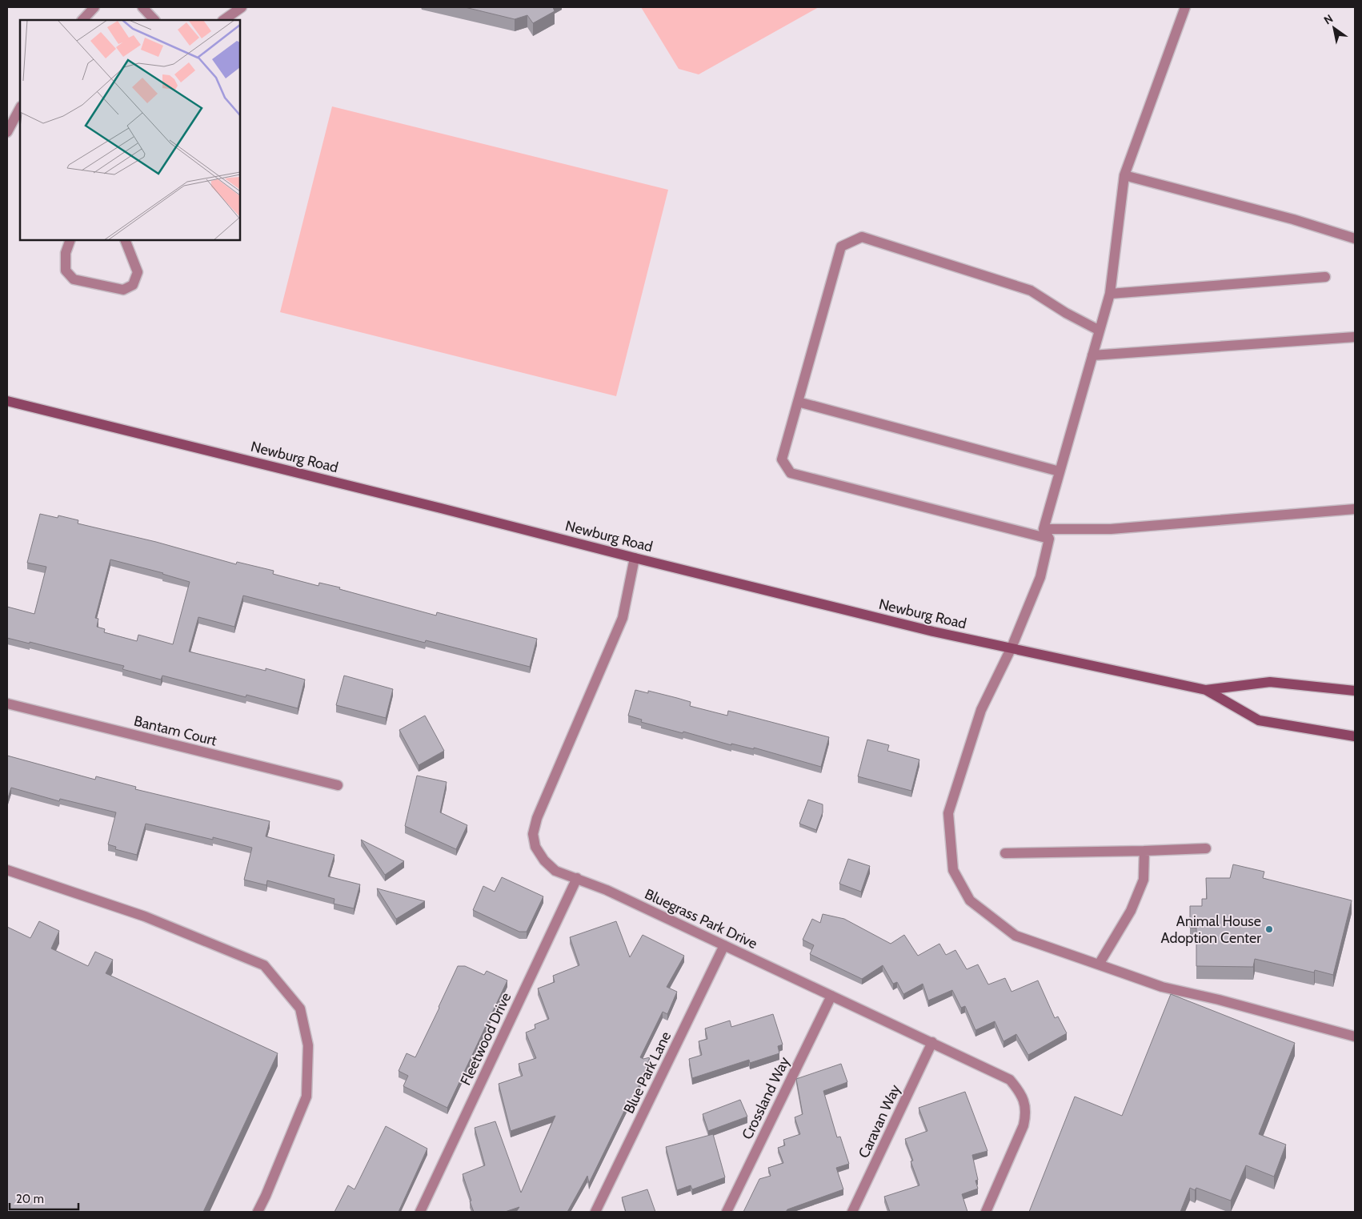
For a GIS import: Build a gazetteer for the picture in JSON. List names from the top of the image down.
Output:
{
  "streets": {
    "main road": ["Newburg Road"],
    "street": [
      "Bantam Court",
      "Bluegrass Park Drive",
      "Fleetwood Drive",
      "Blue Park Lane",
      "Crossland Way",
      "Caravan Way"
    ]
  },
  "crossings": [
    ["Newburg Road", "Bluegrass Park Drive"],
    ["Bluegrass Park Drive", "Fleetwood Drive"],
    ["Bluegrass Park Drive", "Blue Park Lane"],
    ["Bluegrass Park Drive", "Crossland Way"],
    ["Bluegrass Park Drive", "Caravan Way"]
  ],
  "places": ["Animal House Adoption Center"],
  "scale_bar": "20 m",
  "north": "top left"
}
